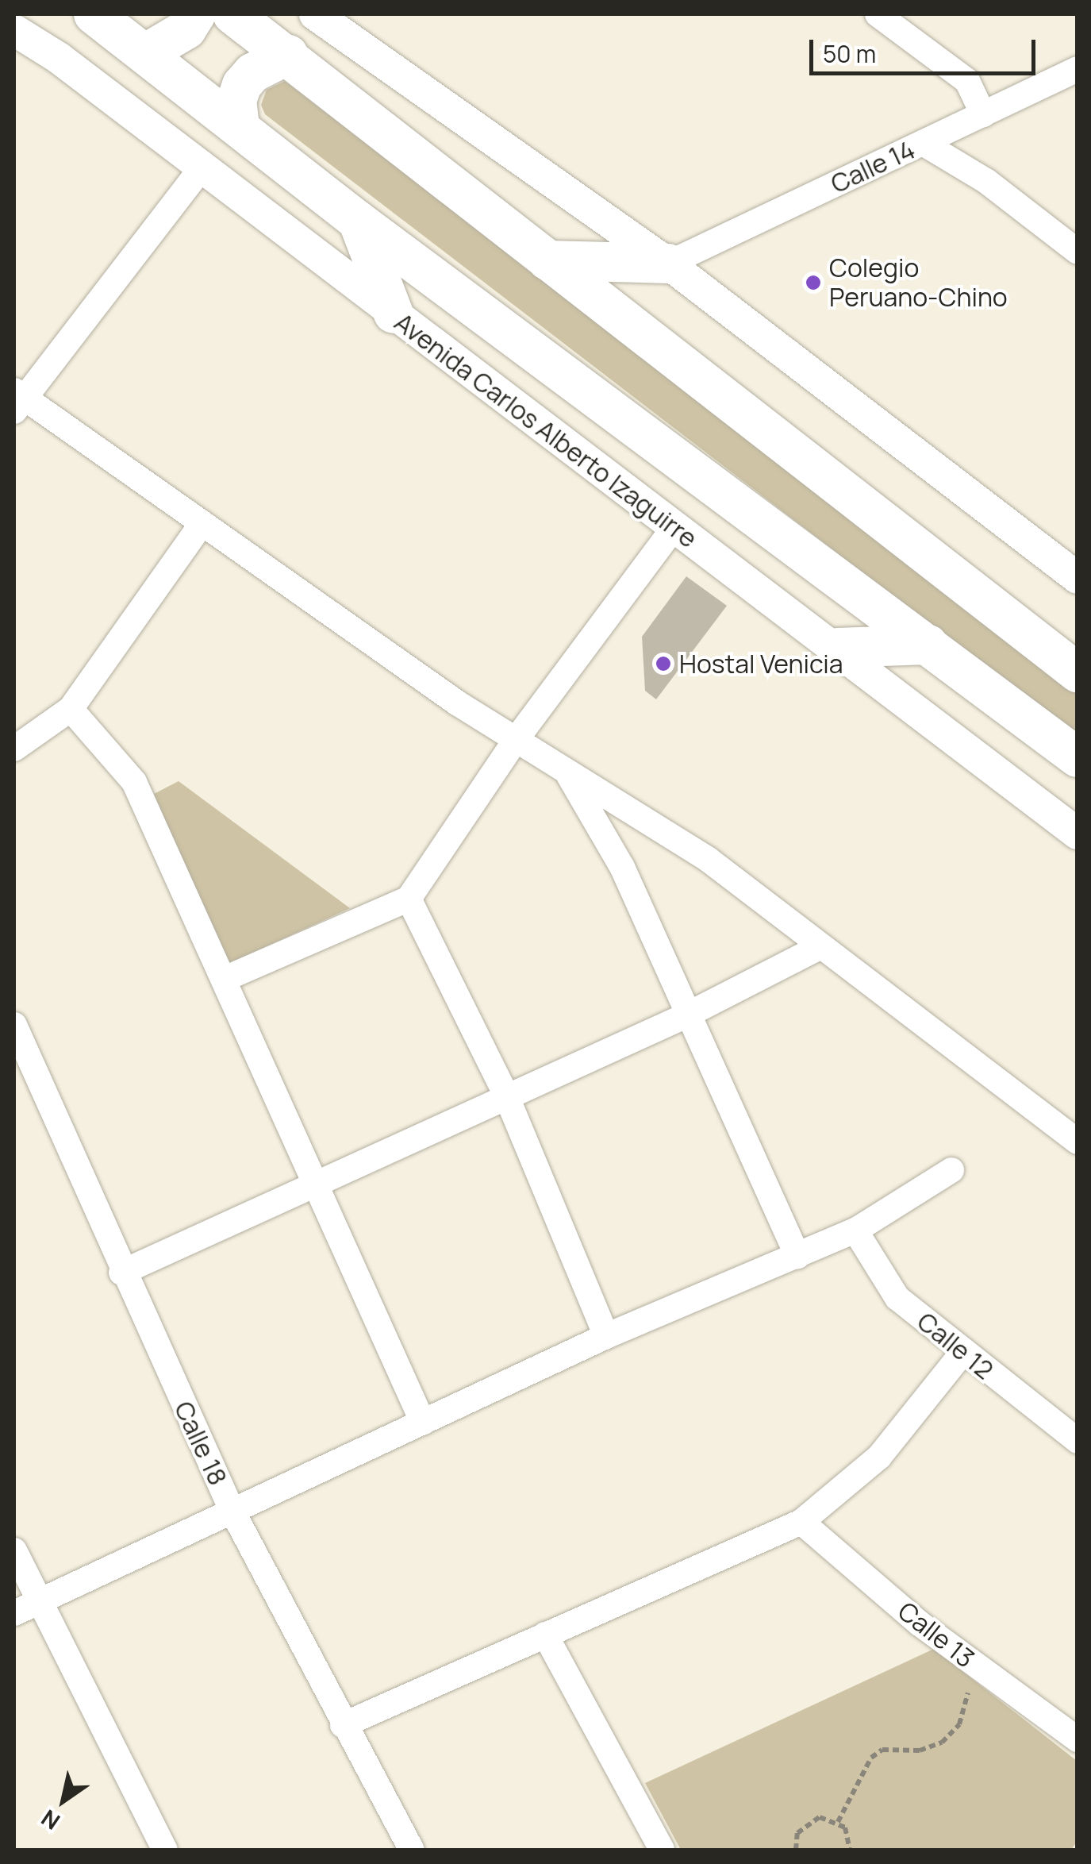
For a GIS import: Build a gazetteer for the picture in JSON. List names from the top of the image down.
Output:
{
  "streets": {
    "street": [
      "Calle 14",
      "Avenida Carlos Alberto Izaguirre",
      "Calle 12",
      "Calle 18",
      "Calle 13"
    ]
  },
  "places": ["Colegio Peruano-Chino", "Hostal Venicia"],
  "scale_bar": "50 m",
  "north": "bottom left"
}
